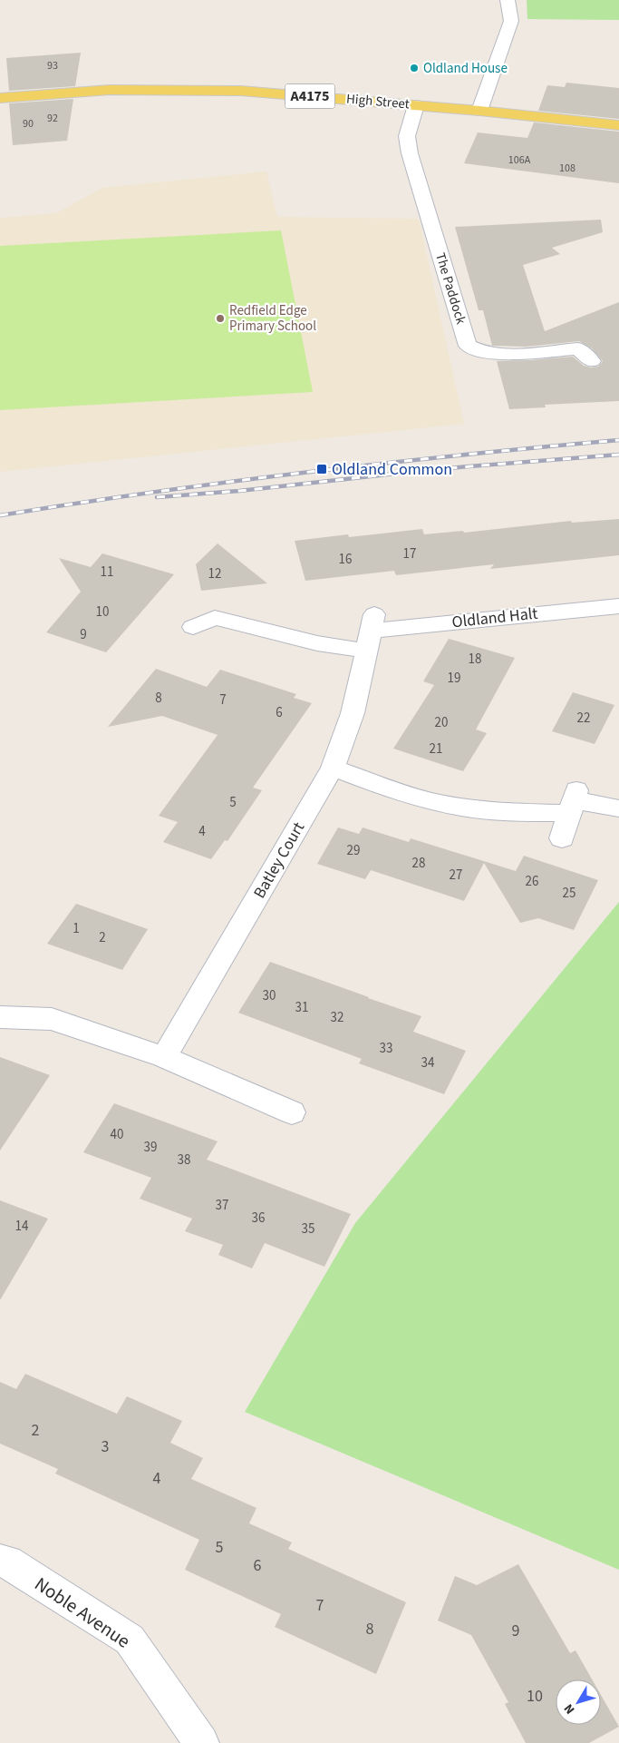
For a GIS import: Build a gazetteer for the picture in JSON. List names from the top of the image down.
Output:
{
  "streets": {
    "main road": ["A4175", "High Street"],
    "street": [
      "The Paddock",
      "Oldland Halt",
      "Batley Court",
      "Noble Avenue"
    ]
  },
  "crossings": [
    ["High Street", "The Paddock"],
    ["Oldland Halt", "Batley Court"]
  ],
  "places": {
    "other": ["Oldland House", "Redfield Edge Primary School"],
    "transit": ["Oldland Common"]
  },
  "house_numbers": [
    "93",
    "92",
    "90",
    "106A",
    "108",
    "17",
    "16",
    "11",
    "12",
    "10",
    "9",
    "18",
    "19",
    "8",
    "7",
    "6",
    "22",
    "20",
    "21",
    "5",
    "4",
    "29",
    "28",
    "27",
    "26",
    "25",
    "1",
    "2",
    "30",
    "31",
    "32",
    "33",
    "34",
    "40",
    "39",
    "38",
    "37",
    "36",
    "14",
    "35",
    "2",
    "3",
    "4",
    "5",
    "6",
    "7",
    "8",
    "9",
    "10"
  ],
  "north": "bottom left"
}
